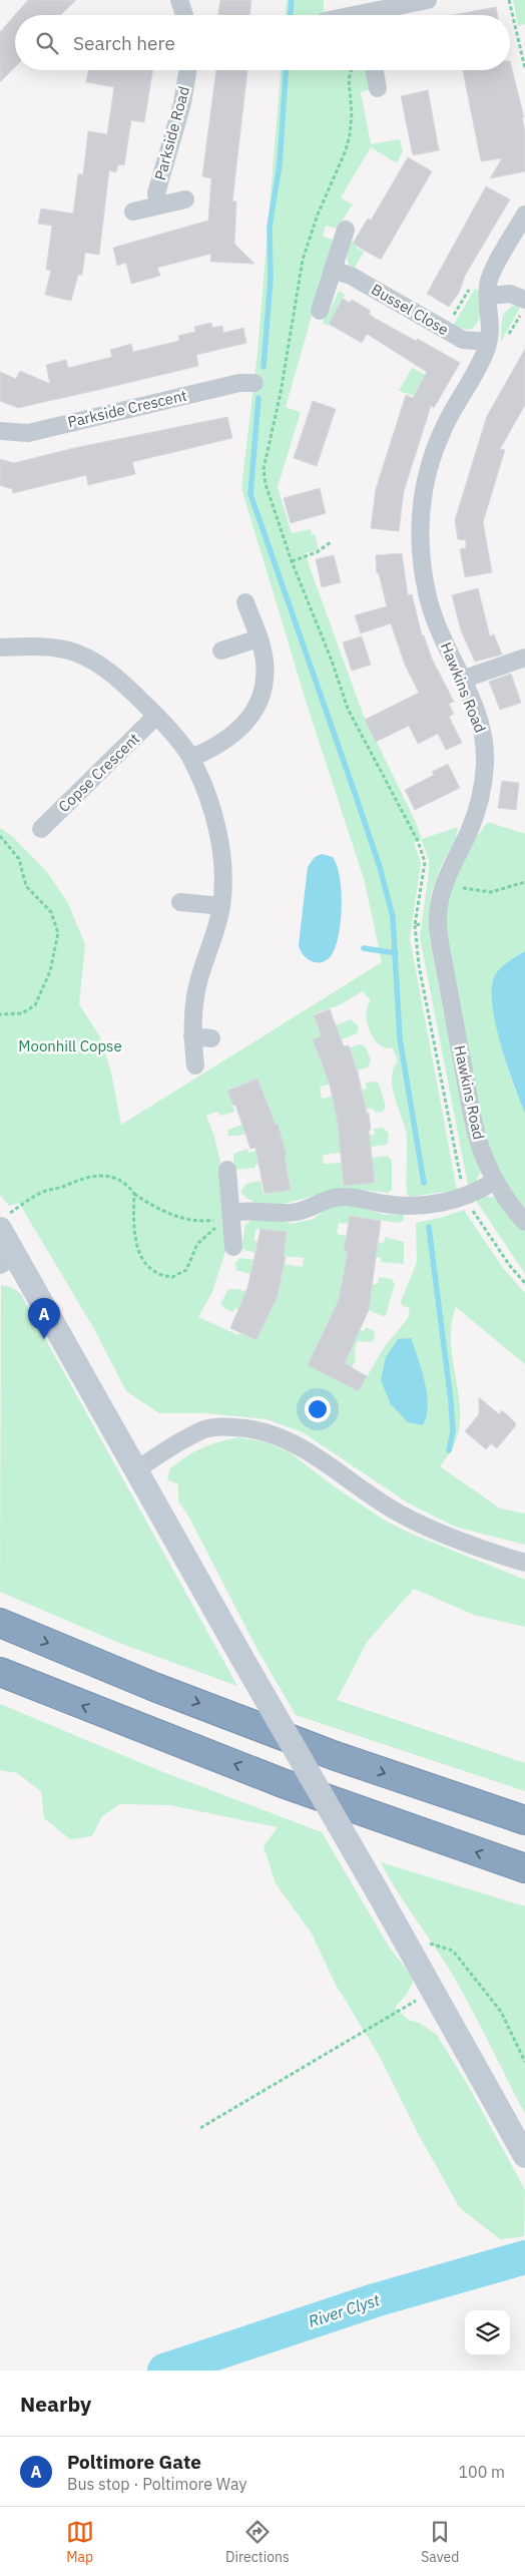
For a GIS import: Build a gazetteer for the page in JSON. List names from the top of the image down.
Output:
{
  "streets": {
    "street": [
      "Parkside Road",
      "Bussel Close",
      "Parkside Crescent",
      "Hawkins Road",
      "Copse Crescent"
    ]
  },
  "crossings": [
    ["Bussel Close", "Hawkins Road"]
  ],
  "water": ["River Clyst"],
  "parks": ["Moonhill Copse"],
  "page": {
    "search": "Search here",
    "pins": "A",
    "heading": "Nearby",
    "list": [
      {
        "mark": "A",
        "name": "Poltimore Gate",
        "note": "Bus stop · Poltimore Way",
        "value": "100 m"
      }
    ],
    "nav": ["Map", "Directions", "Saved"]
  }
}
